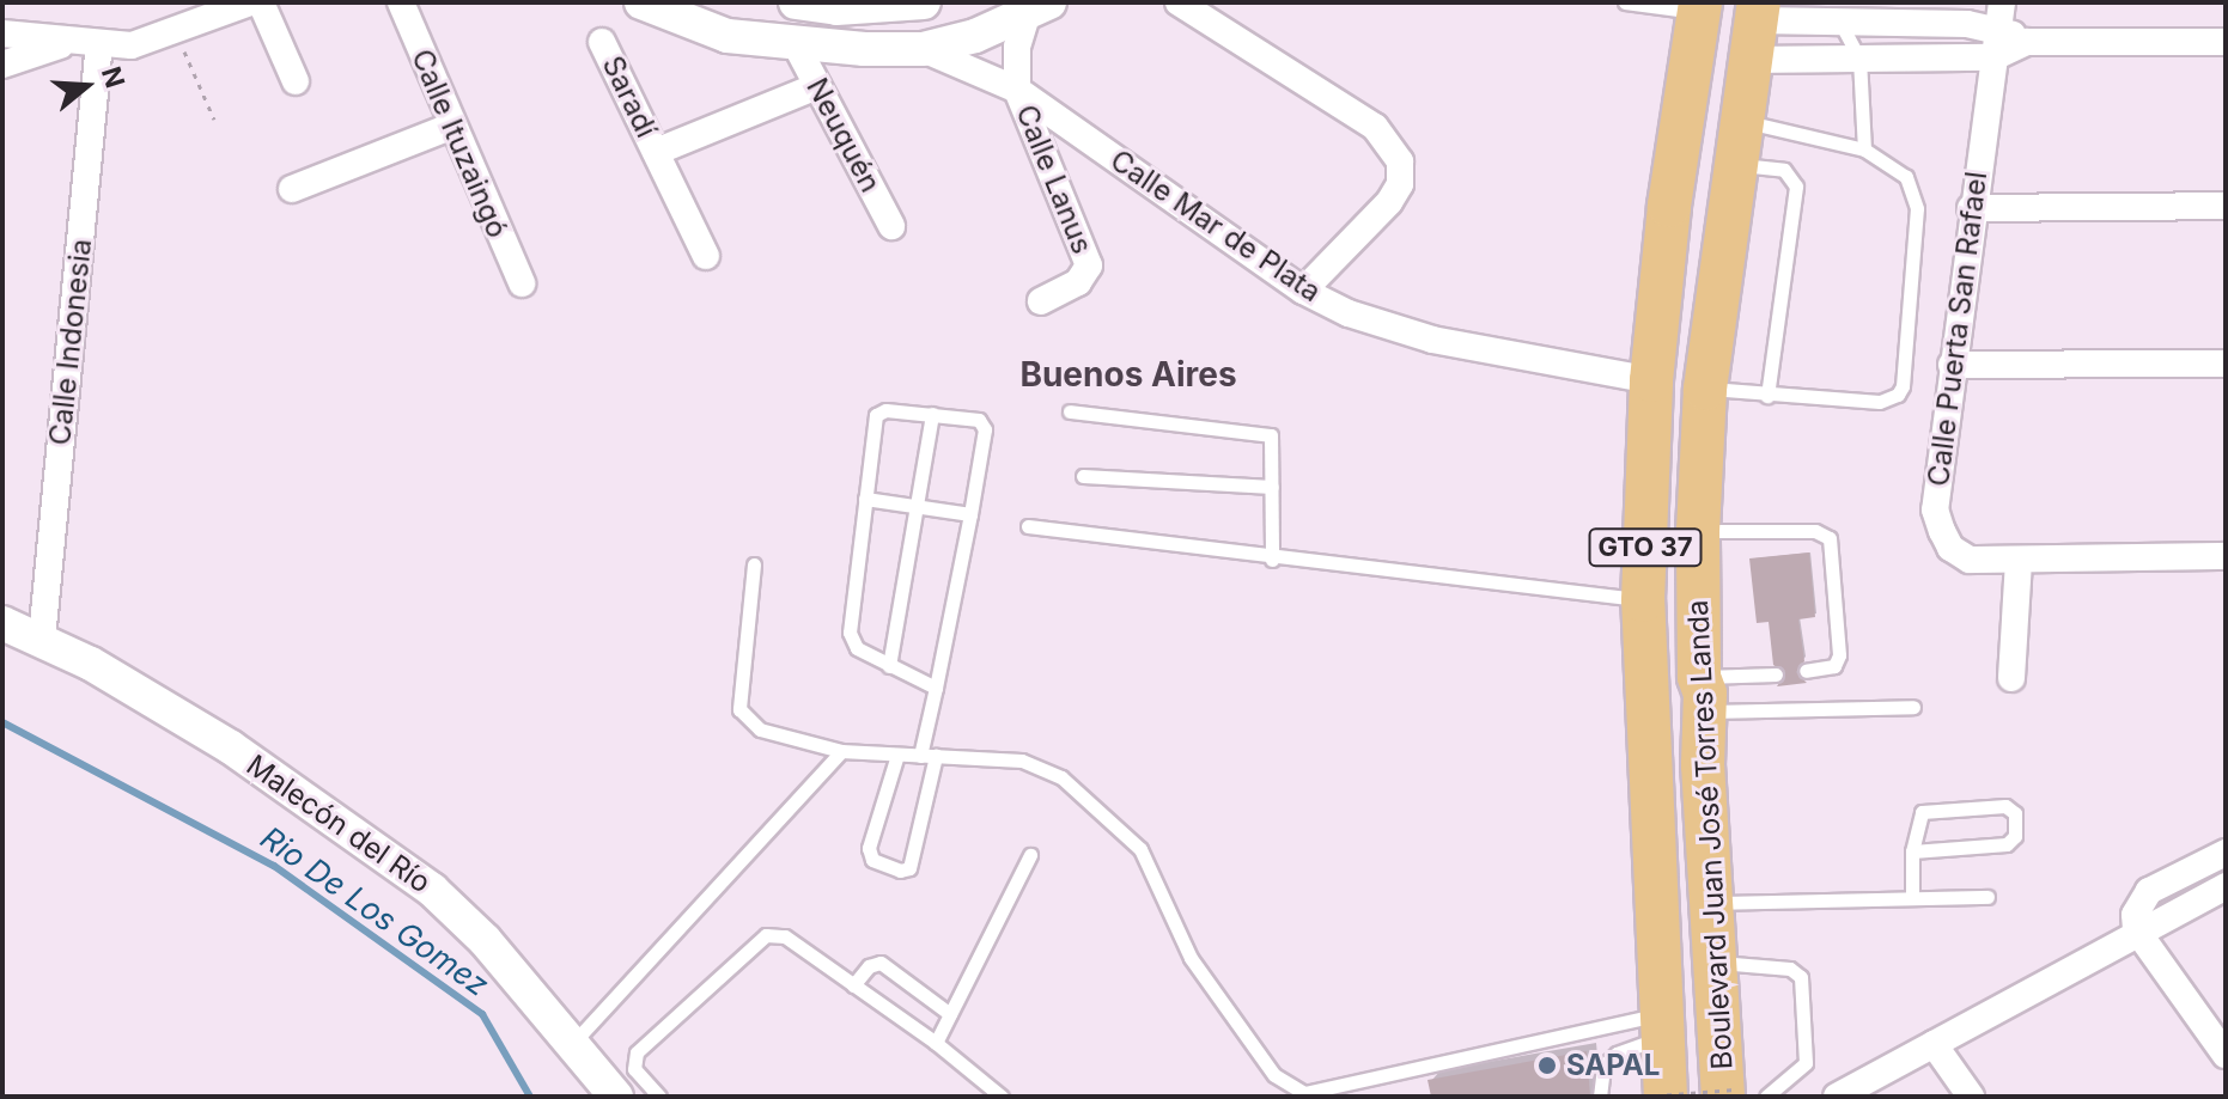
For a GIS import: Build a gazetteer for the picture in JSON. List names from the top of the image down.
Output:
{
  "streets": {
    "main road": ["GTO 37", "Boulevard Juan José Torres Landa"],
    "street": [
      "Saradí",
      "Neuquén",
      "Calle Ituzaingó",
      "Calle Lanus",
      "Calle Mar de Plata",
      "Calle Puerta San Rafael",
      "Calle Indonesia",
      "Malecón del Río"
    ]
  },
  "crossings": [
    ["Calle Lanus", "Calle Mar de Plata"],
    ["Calle Mar de Plata", "Boulevard Juan José Torres Landa"],
    ["Calle Indonesia", "Malecón del Río"]
  ],
  "districts": ["Buenos Aires"],
  "water": ["Rio De Los Gomez"],
  "places": ["SAPAL"],
  "north": "right"
}
